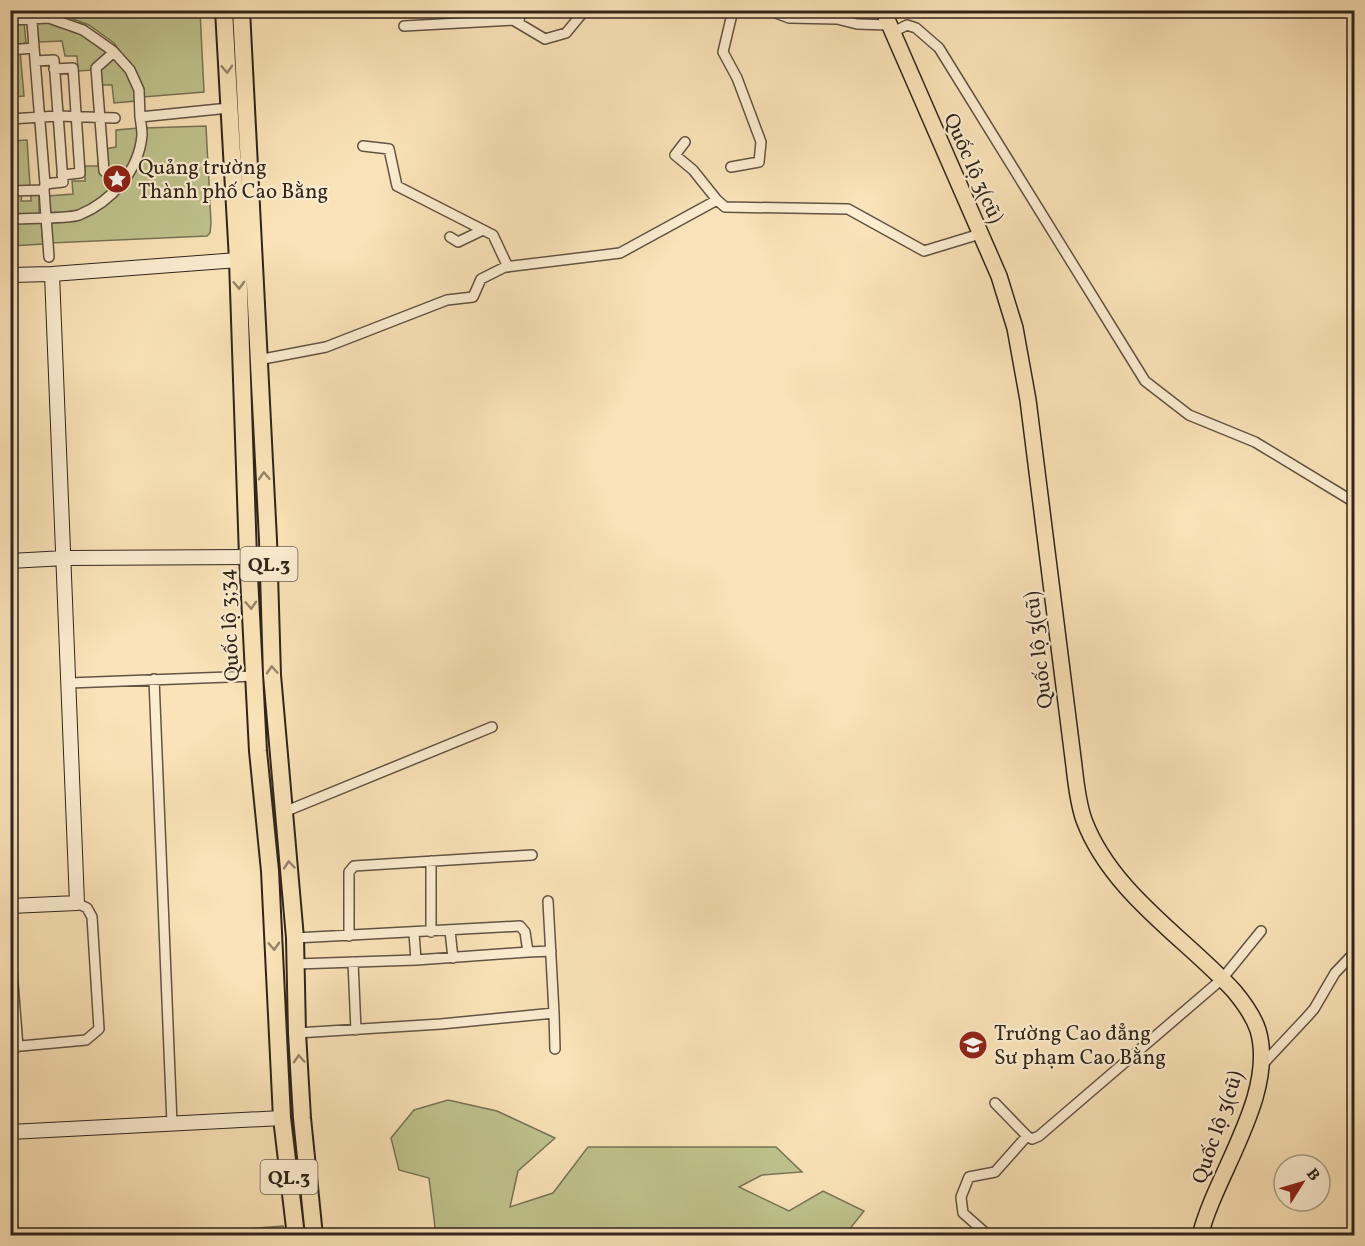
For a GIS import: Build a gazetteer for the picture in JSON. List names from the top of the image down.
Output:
{
  "streets": {
    "highway": ["QL.3", "Quốc lộ 3;34"],
    "main road": ["Quốc lộ 3(cũ)"]
  },
  "places": {
    "place": ["Quảng trường Thành phố Cao Bằng"],
    "school or university": ["Trường Cao đẳng Sư phạm Cao Bằng"]
  },
  "north": "top right"
}
